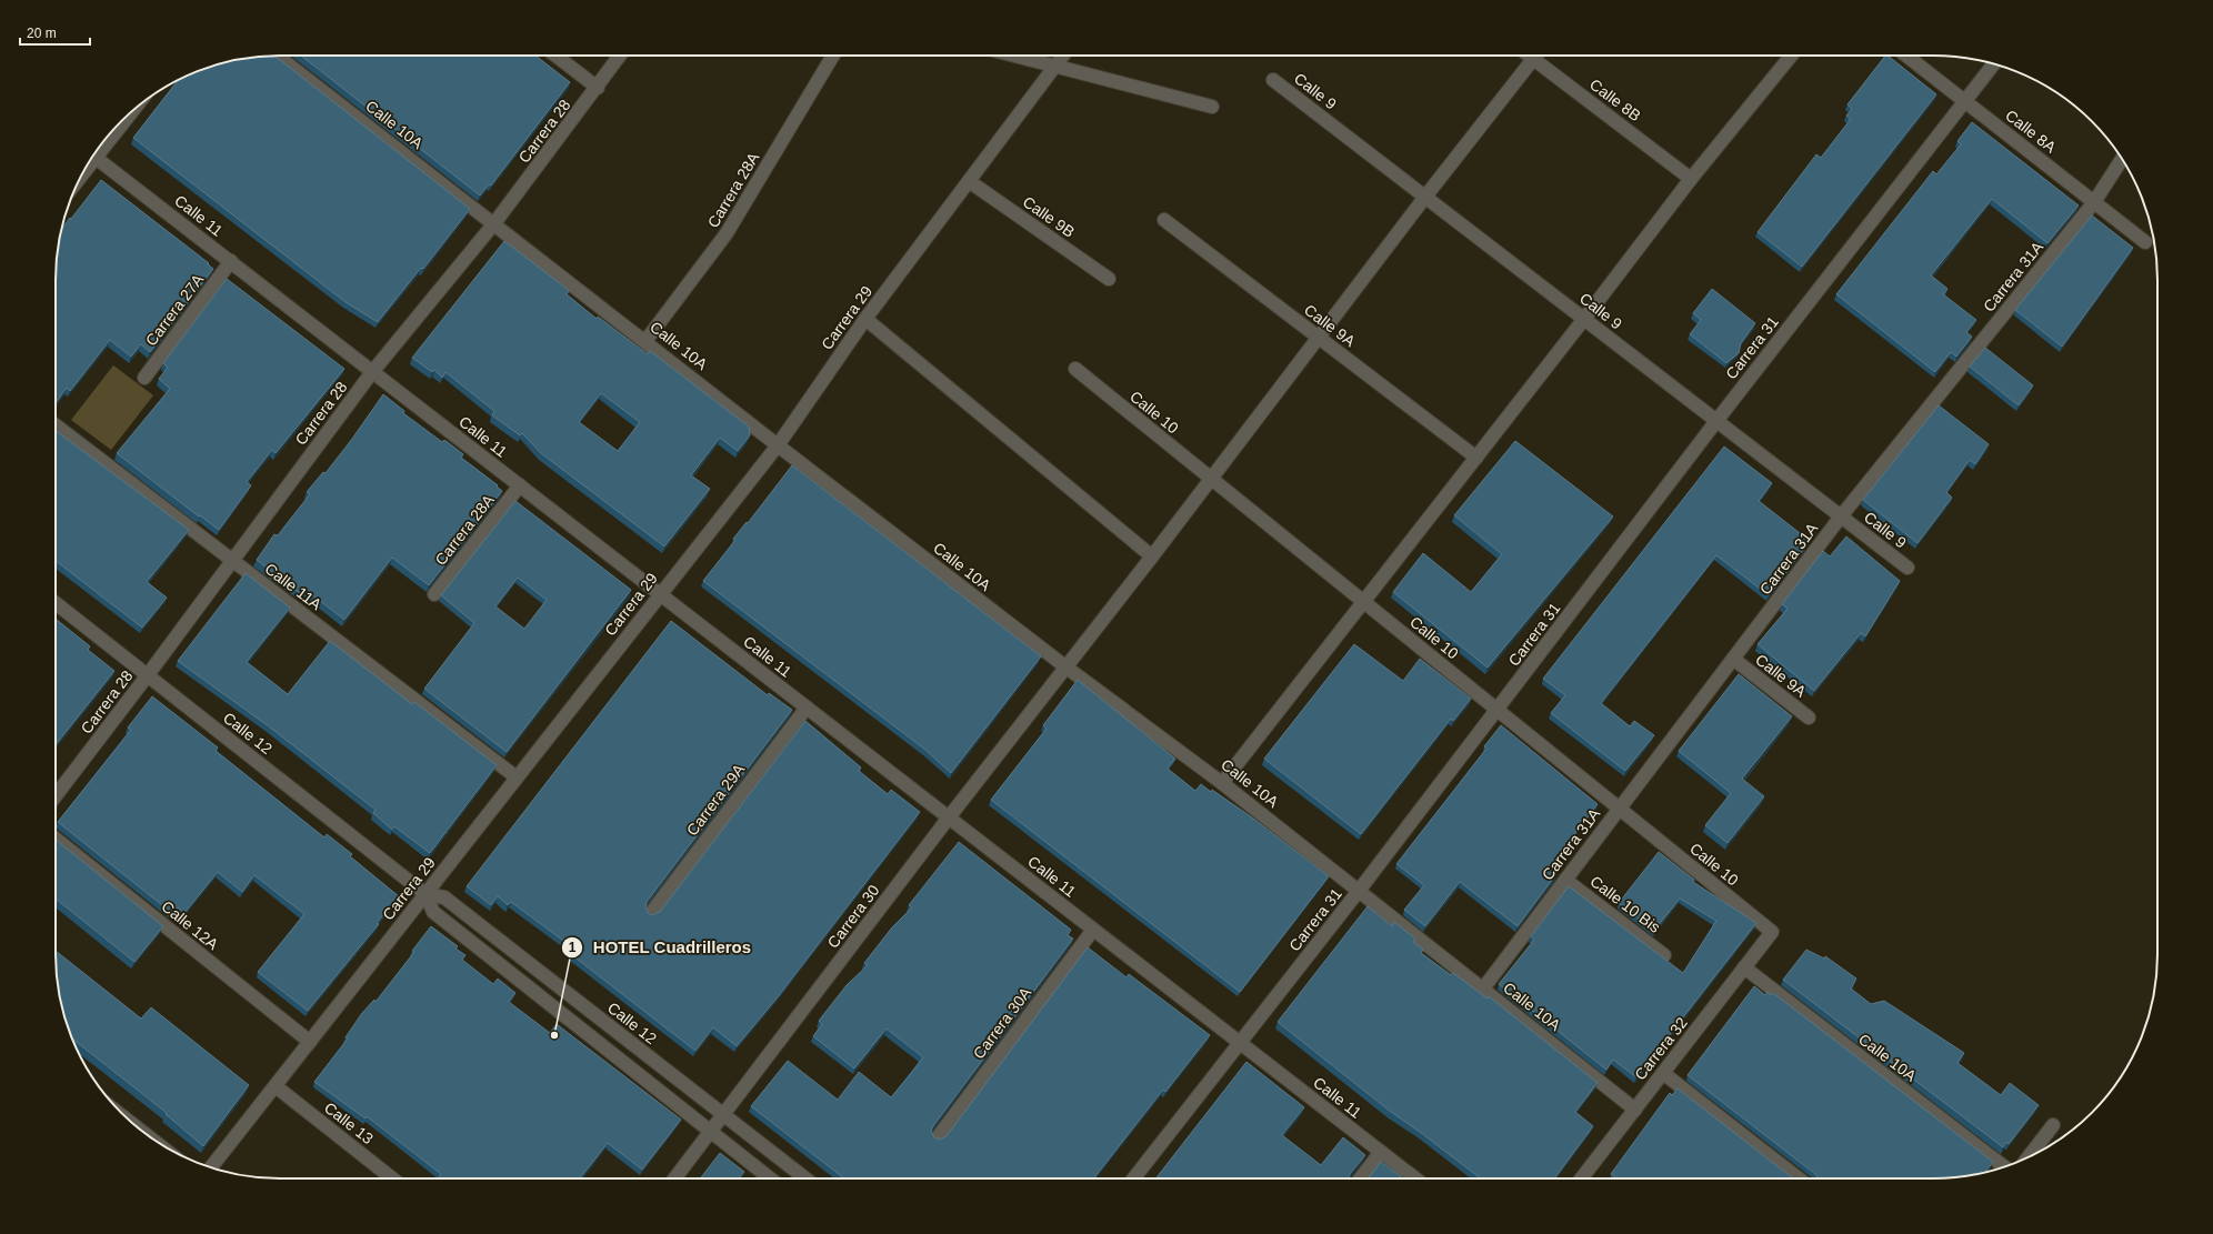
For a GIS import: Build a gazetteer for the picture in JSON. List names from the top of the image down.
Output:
{
  "streets": {
    "street": [
      "Calle 9",
      "Calle 8B",
      "Calle 10A",
      "Carrera 28",
      "Calle 8A",
      "Carrera 28A",
      "Calle 11",
      "Calle 9B",
      "Carrera 31A",
      "Carrera 27A",
      "Carrera 29",
      "Calle 9A",
      "Carrera 31",
      "Calle 10",
      "Calle 11A",
      "Calle 12",
      "Carrera 29A",
      "Calle 10 Bis",
      "Carrera 30",
      "Calle 12A",
      "Carrera 30A",
      "Carrera 32",
      "Calle 13"
    ]
  },
  "crossings": [
    ["Calle 9", "Carrera 31A"],
    ["Calle 9", "Carrera 31"],
    ["Calle 9", "Carrera 30"],
    ["Calle 8B", "Carrera 30"],
    ["Calle 10A", "Carrera 28"],
    ["Calle 10A", "Carrera 28A"],
    ["Calle 10A", "Carrera 31A"],
    ["Calle 10A", "Carrera 29"],
    ["Calle 10A", "Carrera 31"],
    ["Calle 10A", "Carrera 30"],
    ["Calle 10A", "Carrera 32"],
    ["Carrera 28", "Calle 11"],
    ["Carrera 28", "Calle 11A"],
    ["Carrera 28", "Calle 12"],
    ["Calle 8A", "Carrera 31A"],
    ["Calle 8A", "Carrera 31"],
    ["Carrera 28A", "Calle 11"],
    ["Calle 11", "Carrera 27A"],
    ["Calle 11", "Carrera 29"],
    ["Calle 11", "Carrera 31"],
    ["Calle 11", "Carrera 29A"],
    ["Calle 11", "Carrera 30"],
    ["Calle 11", "Carrera 30A"],
    ["Calle 9B", "Carrera 29"],
    ["Carrera 31A", "Calle 9A"],
    ["Carrera 31A", "Calle 10"],
    ["Carrera 31A", "Calle 10 Bis"],
    ["Carrera 29", "Calle 11A"],
    ["Carrera 29", "Calle 12"],
    ["Carrera 29", "Calle 12A"],
    ["Carrera 29", "Calle 13"],
    ["Calle 9A", "Carrera 30"],
    ["Carrera 31", "Calle 10"],
    ["Calle 10", "Carrera 30"],
    ["Calle 10", "Carrera 32"],
    ["Calle 12", "Carrera 30"]
  ],
  "places": ["HOTEL Cuadrilleros"],
  "scale_bar": "20 m"
}
